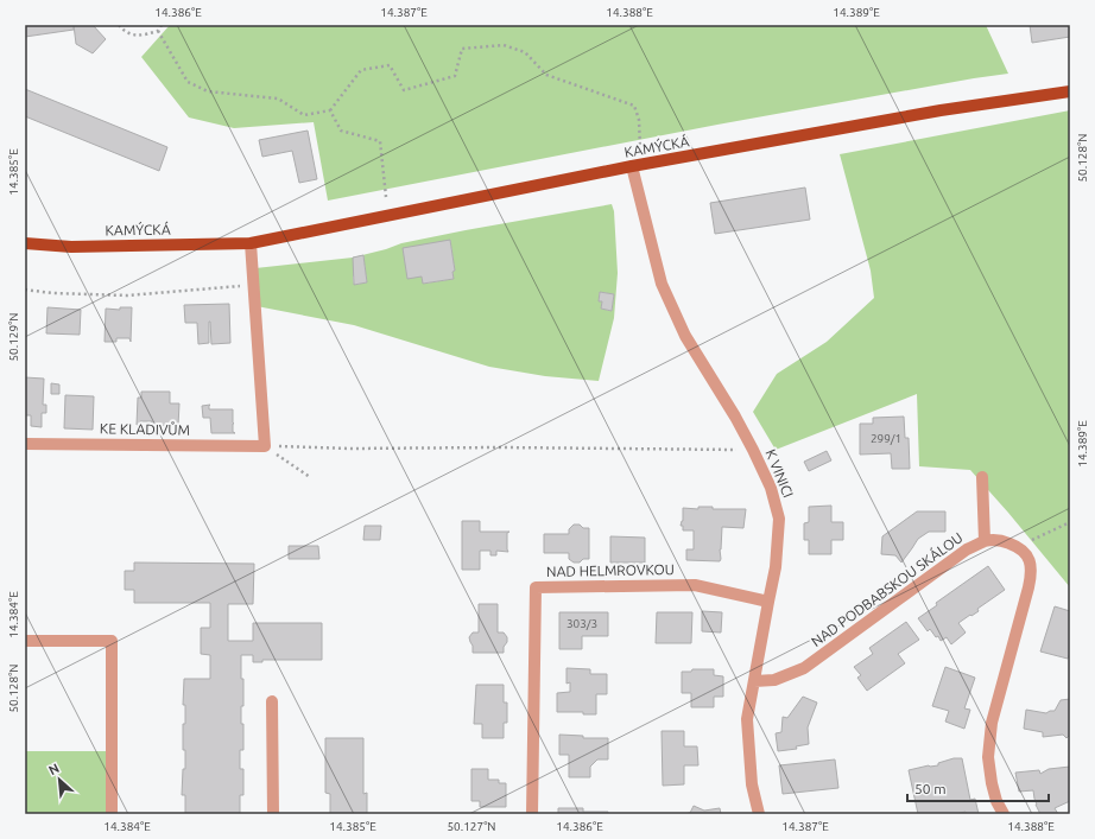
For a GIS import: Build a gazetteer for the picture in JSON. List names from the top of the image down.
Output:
{
  "streets": {
    "main road": ["KAMÝCKÁ"],
    "street": [
      "KE KLADIVŮM",
      "K VINICI",
      "NAD HELMROVKOU",
      "NAD PODBABSKOU SKÁLOU"
    ]
  },
  "crossings": [
    ["KAMÝCKÁ", "K VINICI"],
    ["K VINICI", "NAD HELMROVKOU"],
    ["K VINICI", "NAD PODBABSKOU SKÁLOU"]
  ],
  "house_numbers": ["299/1", "303/3"],
  "scale_bar": "50 m",
  "north": "top left",
  "coordinates": [
    "14.386°E",
    "14.387°E",
    "14.388°E",
    "14.389°E",
    "50.128°N",
    "14.385°E",
    "50.129°N",
    "14.384°E",
    "50.127°N"
  ]
}
